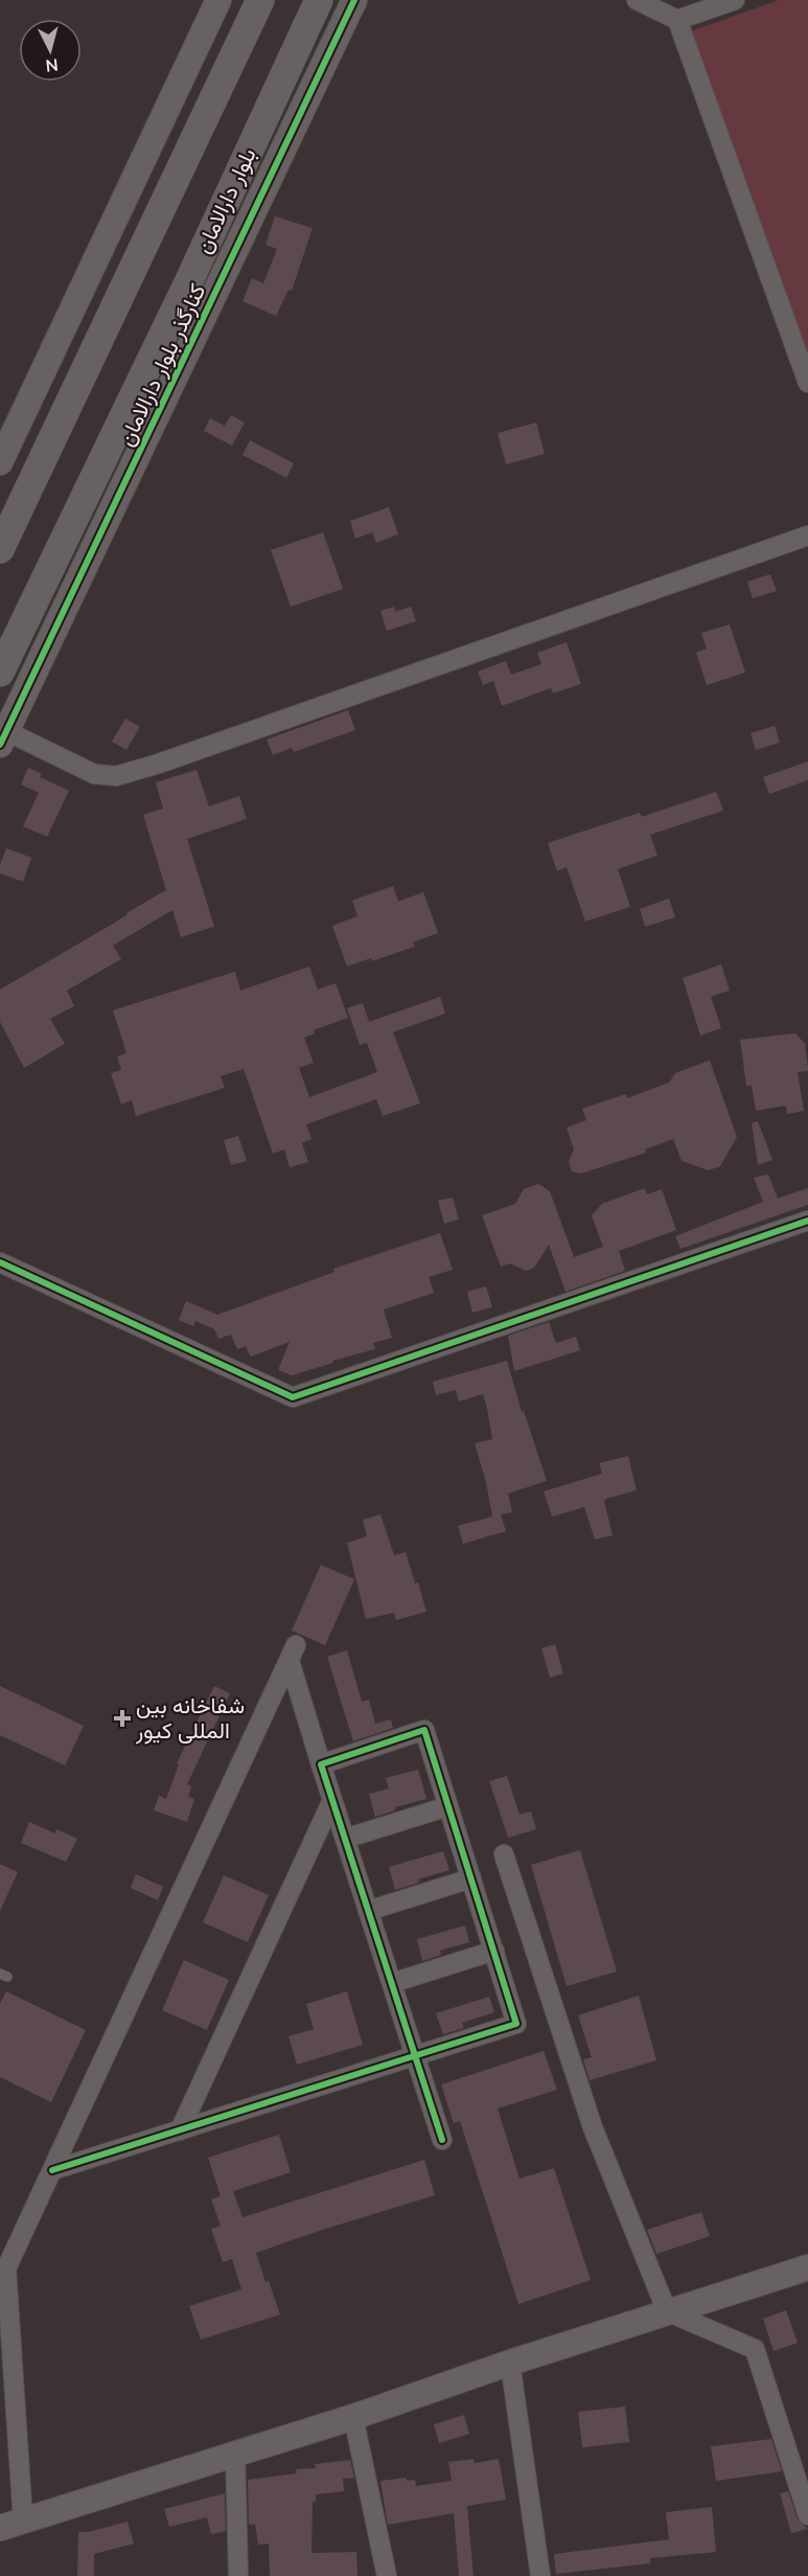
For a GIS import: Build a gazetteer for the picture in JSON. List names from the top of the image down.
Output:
{
  "streets": {
    "main road": ["بلوار دارالامان"],
    "street": ["کنارگذر بلوار دارالامان"]
  },
  "places": {
    "health": ["شفاخانه بین المللی کیور"]
  },
  "north": "bottom"
}
